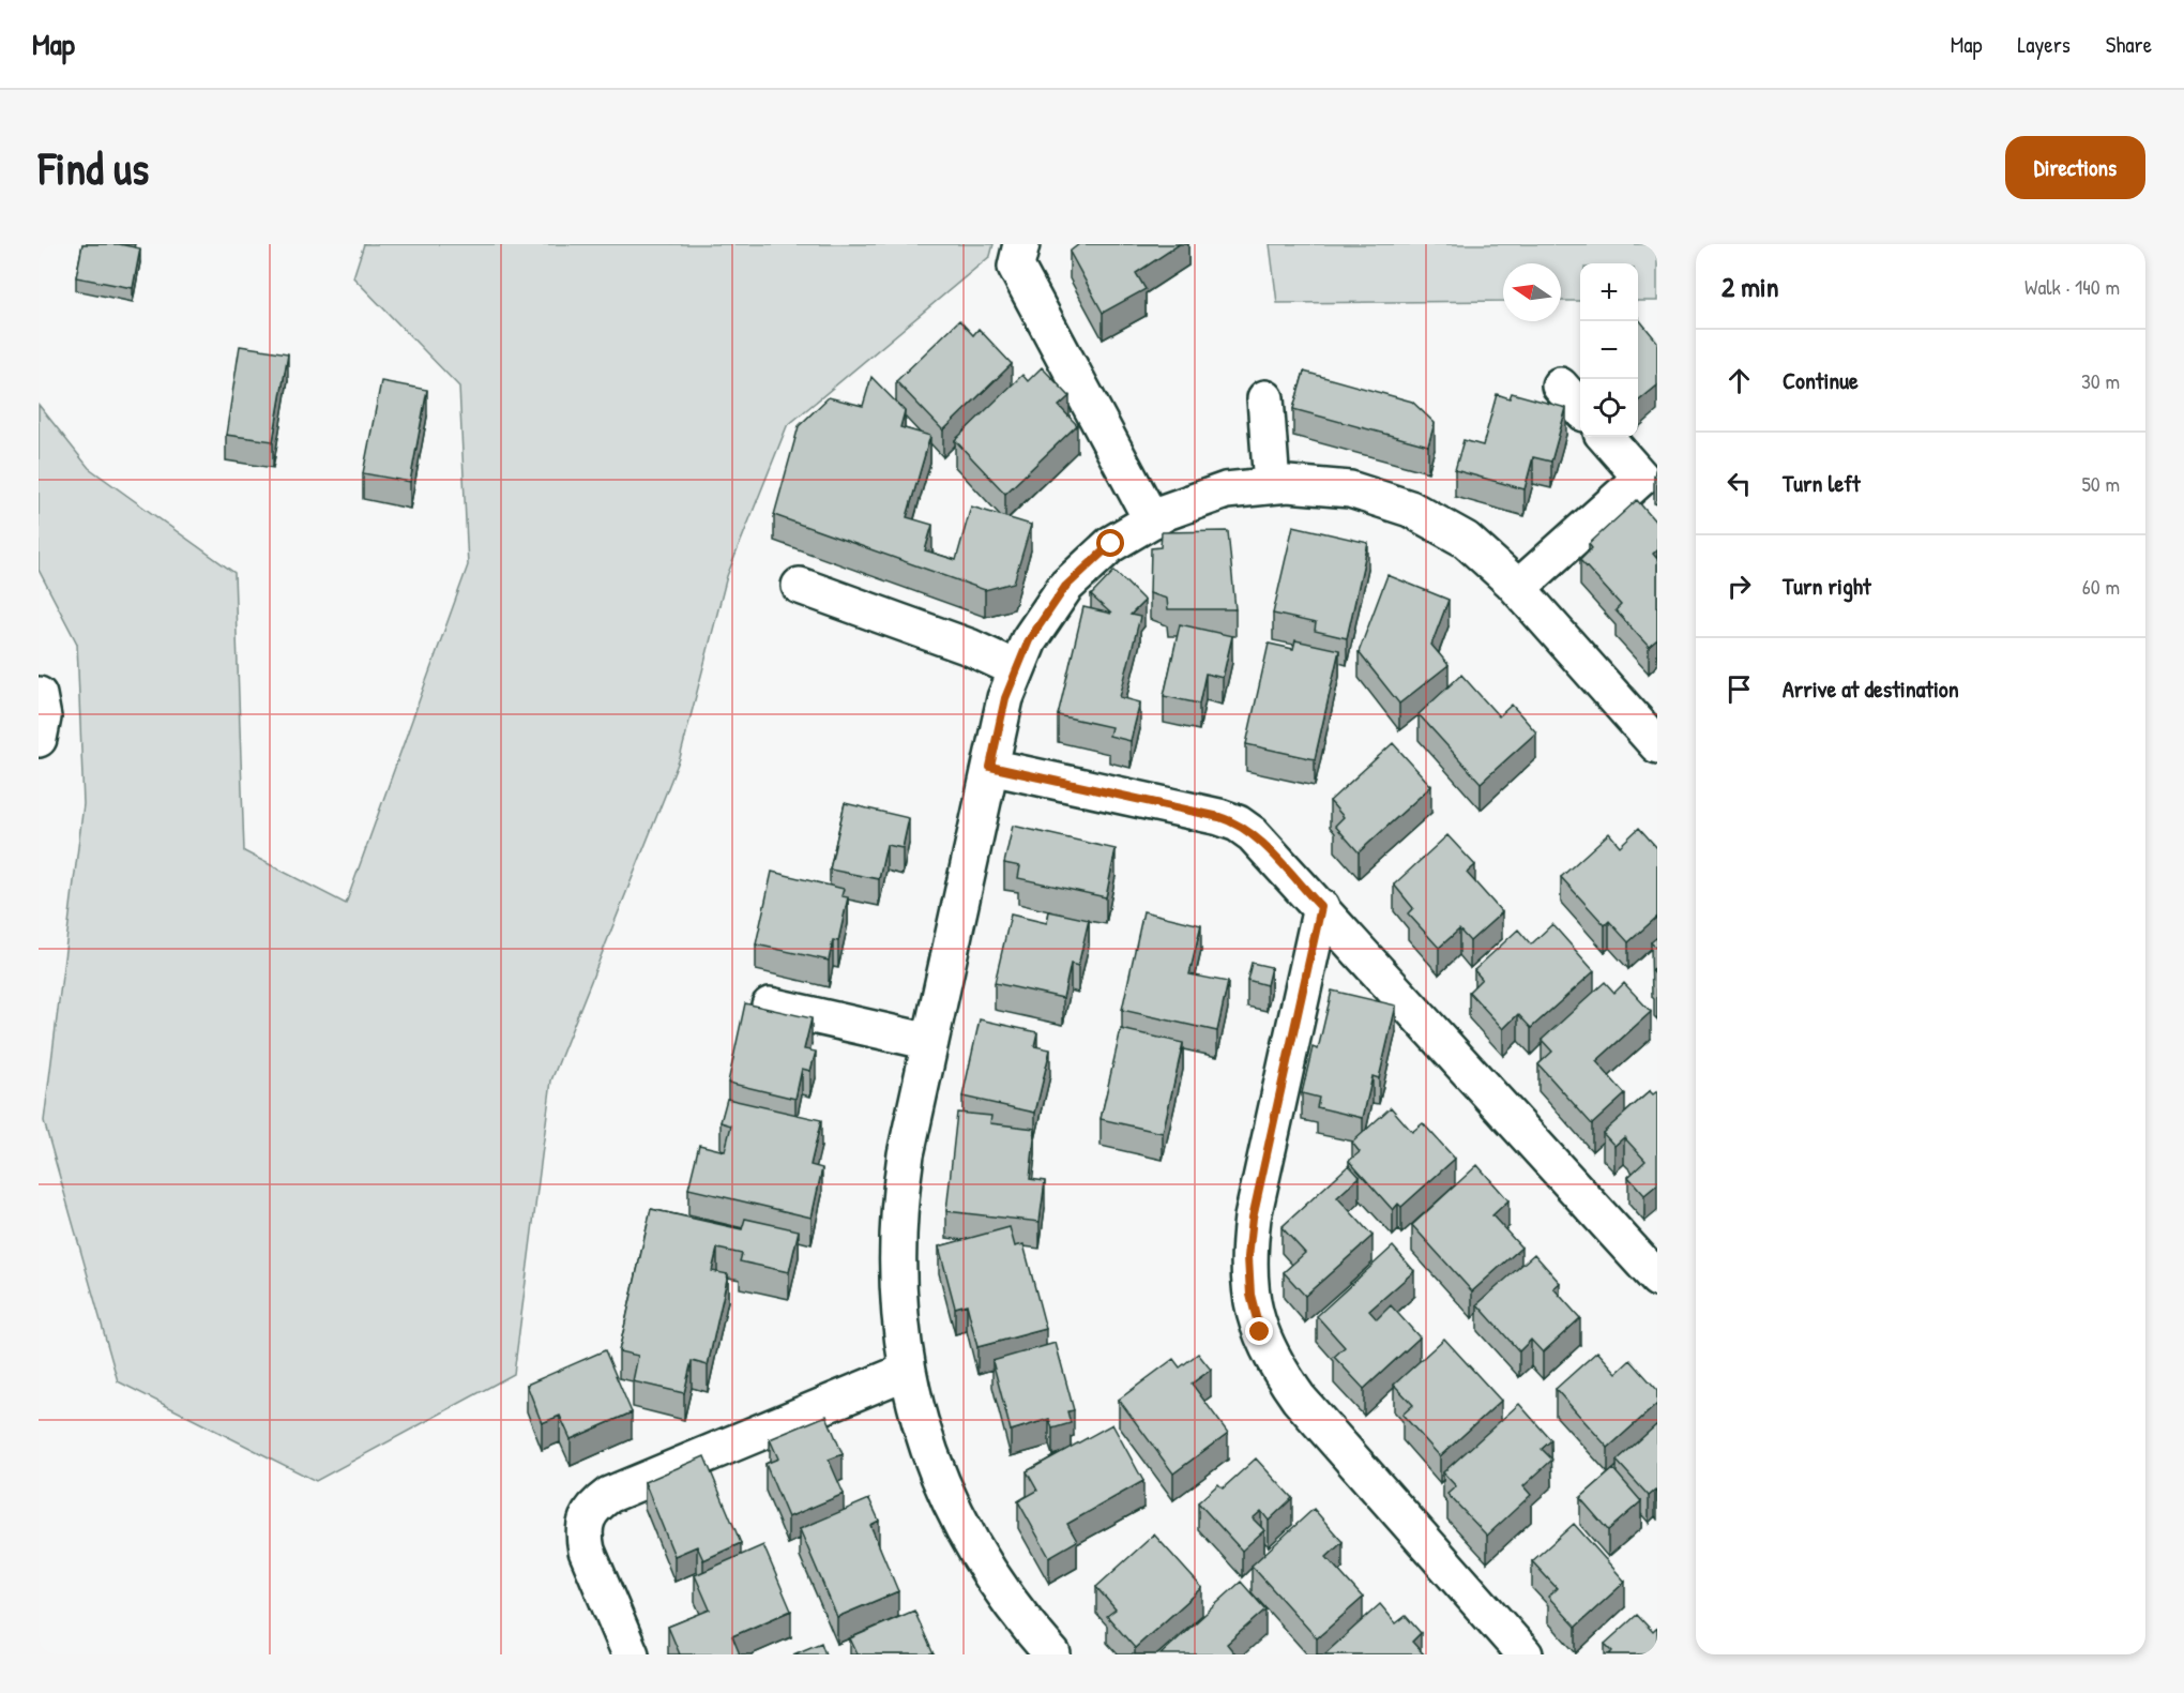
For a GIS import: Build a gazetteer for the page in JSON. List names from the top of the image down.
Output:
{
  "north": "left",
  "page": {
    "header": "Map",
    "nav": ["Map", "Layers", "Share"],
    "buttons": "Directions",
    "title": "Find us",
    "heading": ["2 min", "Walk · 140 m"],
    "map_buttons": ["+", "−"],
    "list": [
      ["Continue", "30 m"],
      ["Turn left", "50 m"],
      ["Turn right", "60 m"],
      "Arrive at destination"
    ]
  }
}
